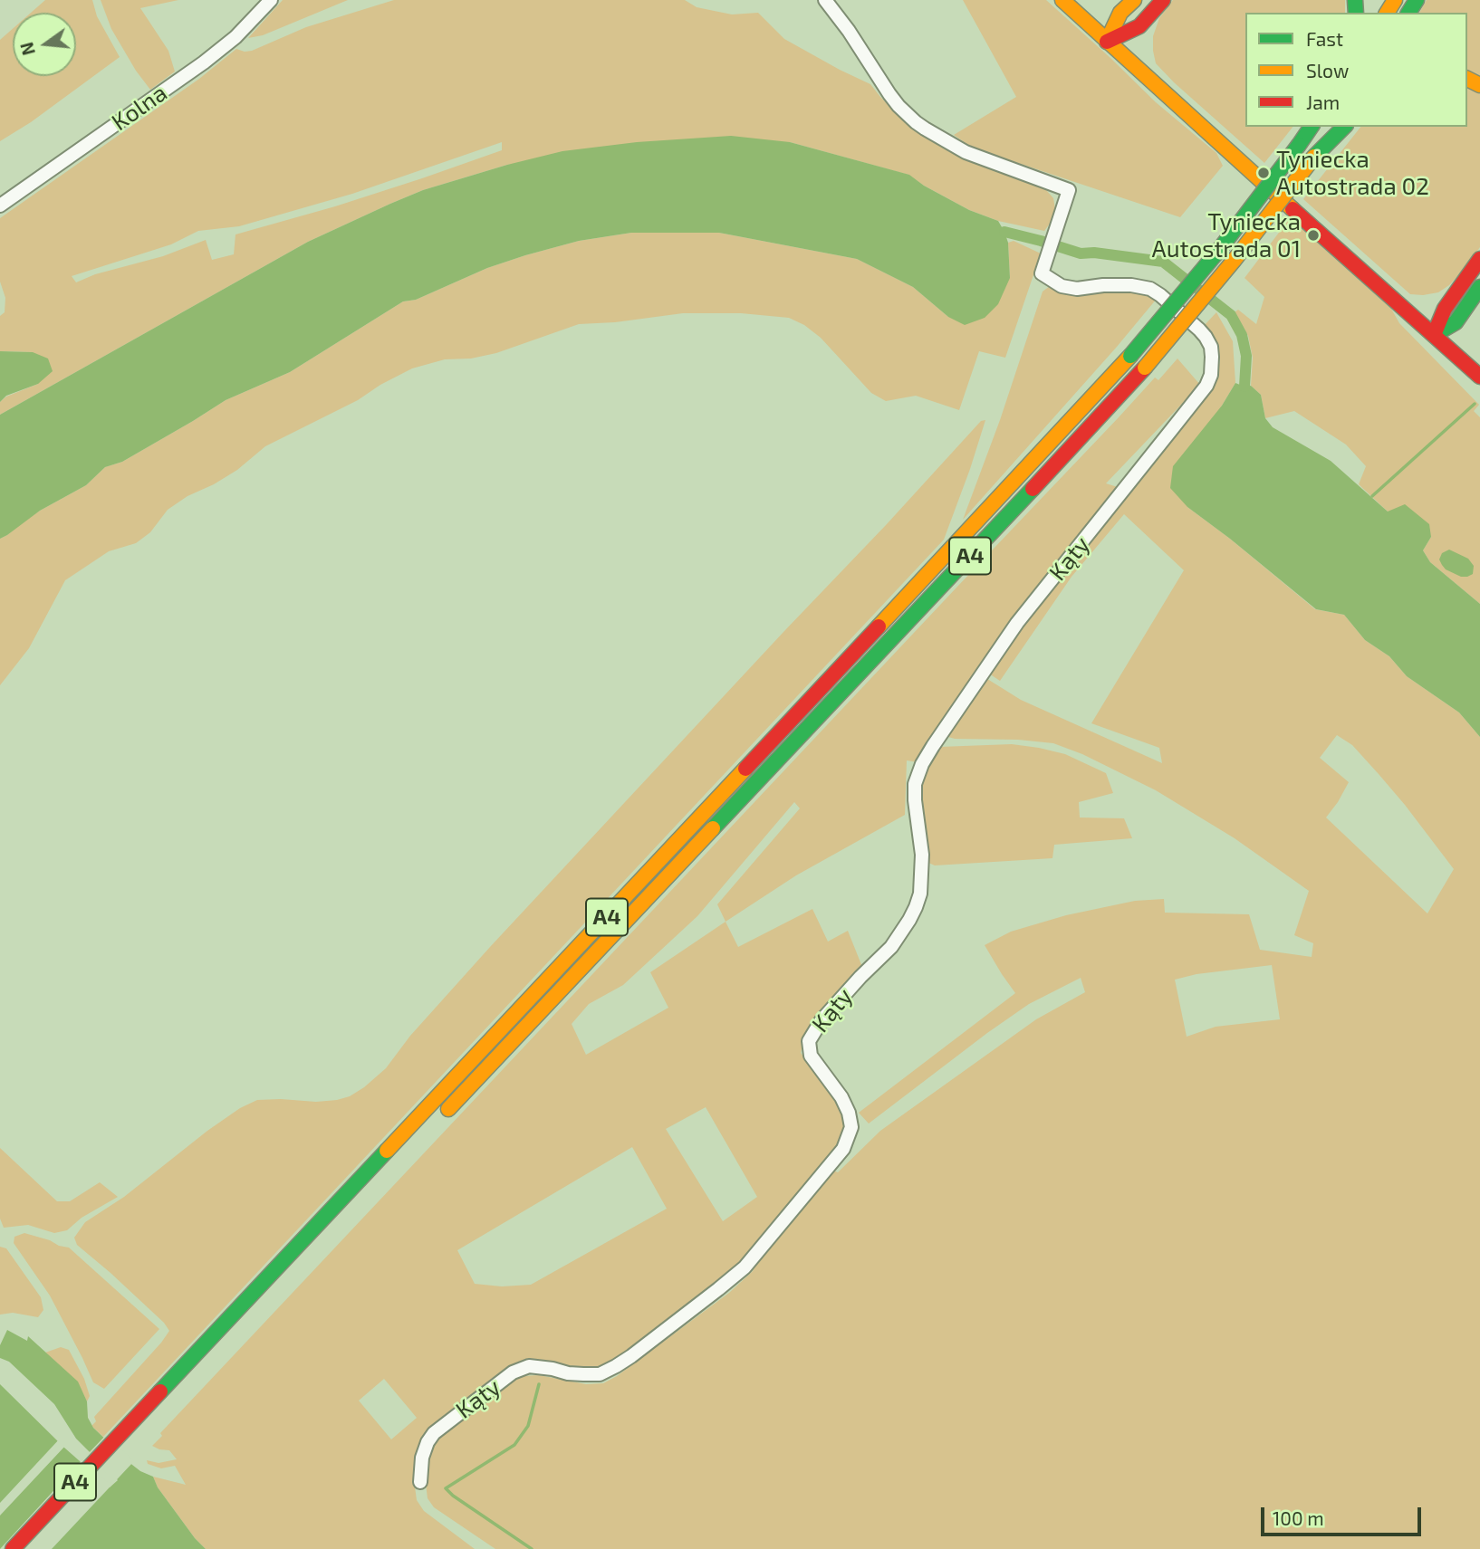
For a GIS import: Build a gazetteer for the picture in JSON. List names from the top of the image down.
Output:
{
  "streets": {
    "main road": ["A4"],
    "street": ["Kolna", "Kąty"]
  },
  "places": ["Tyniecka Autostrada 02", "Tyniecka Autostrada 01"],
  "legend": ["Fast", "Slow", "Jam"],
  "scale_bar": "100 m",
  "north": "left"
}
